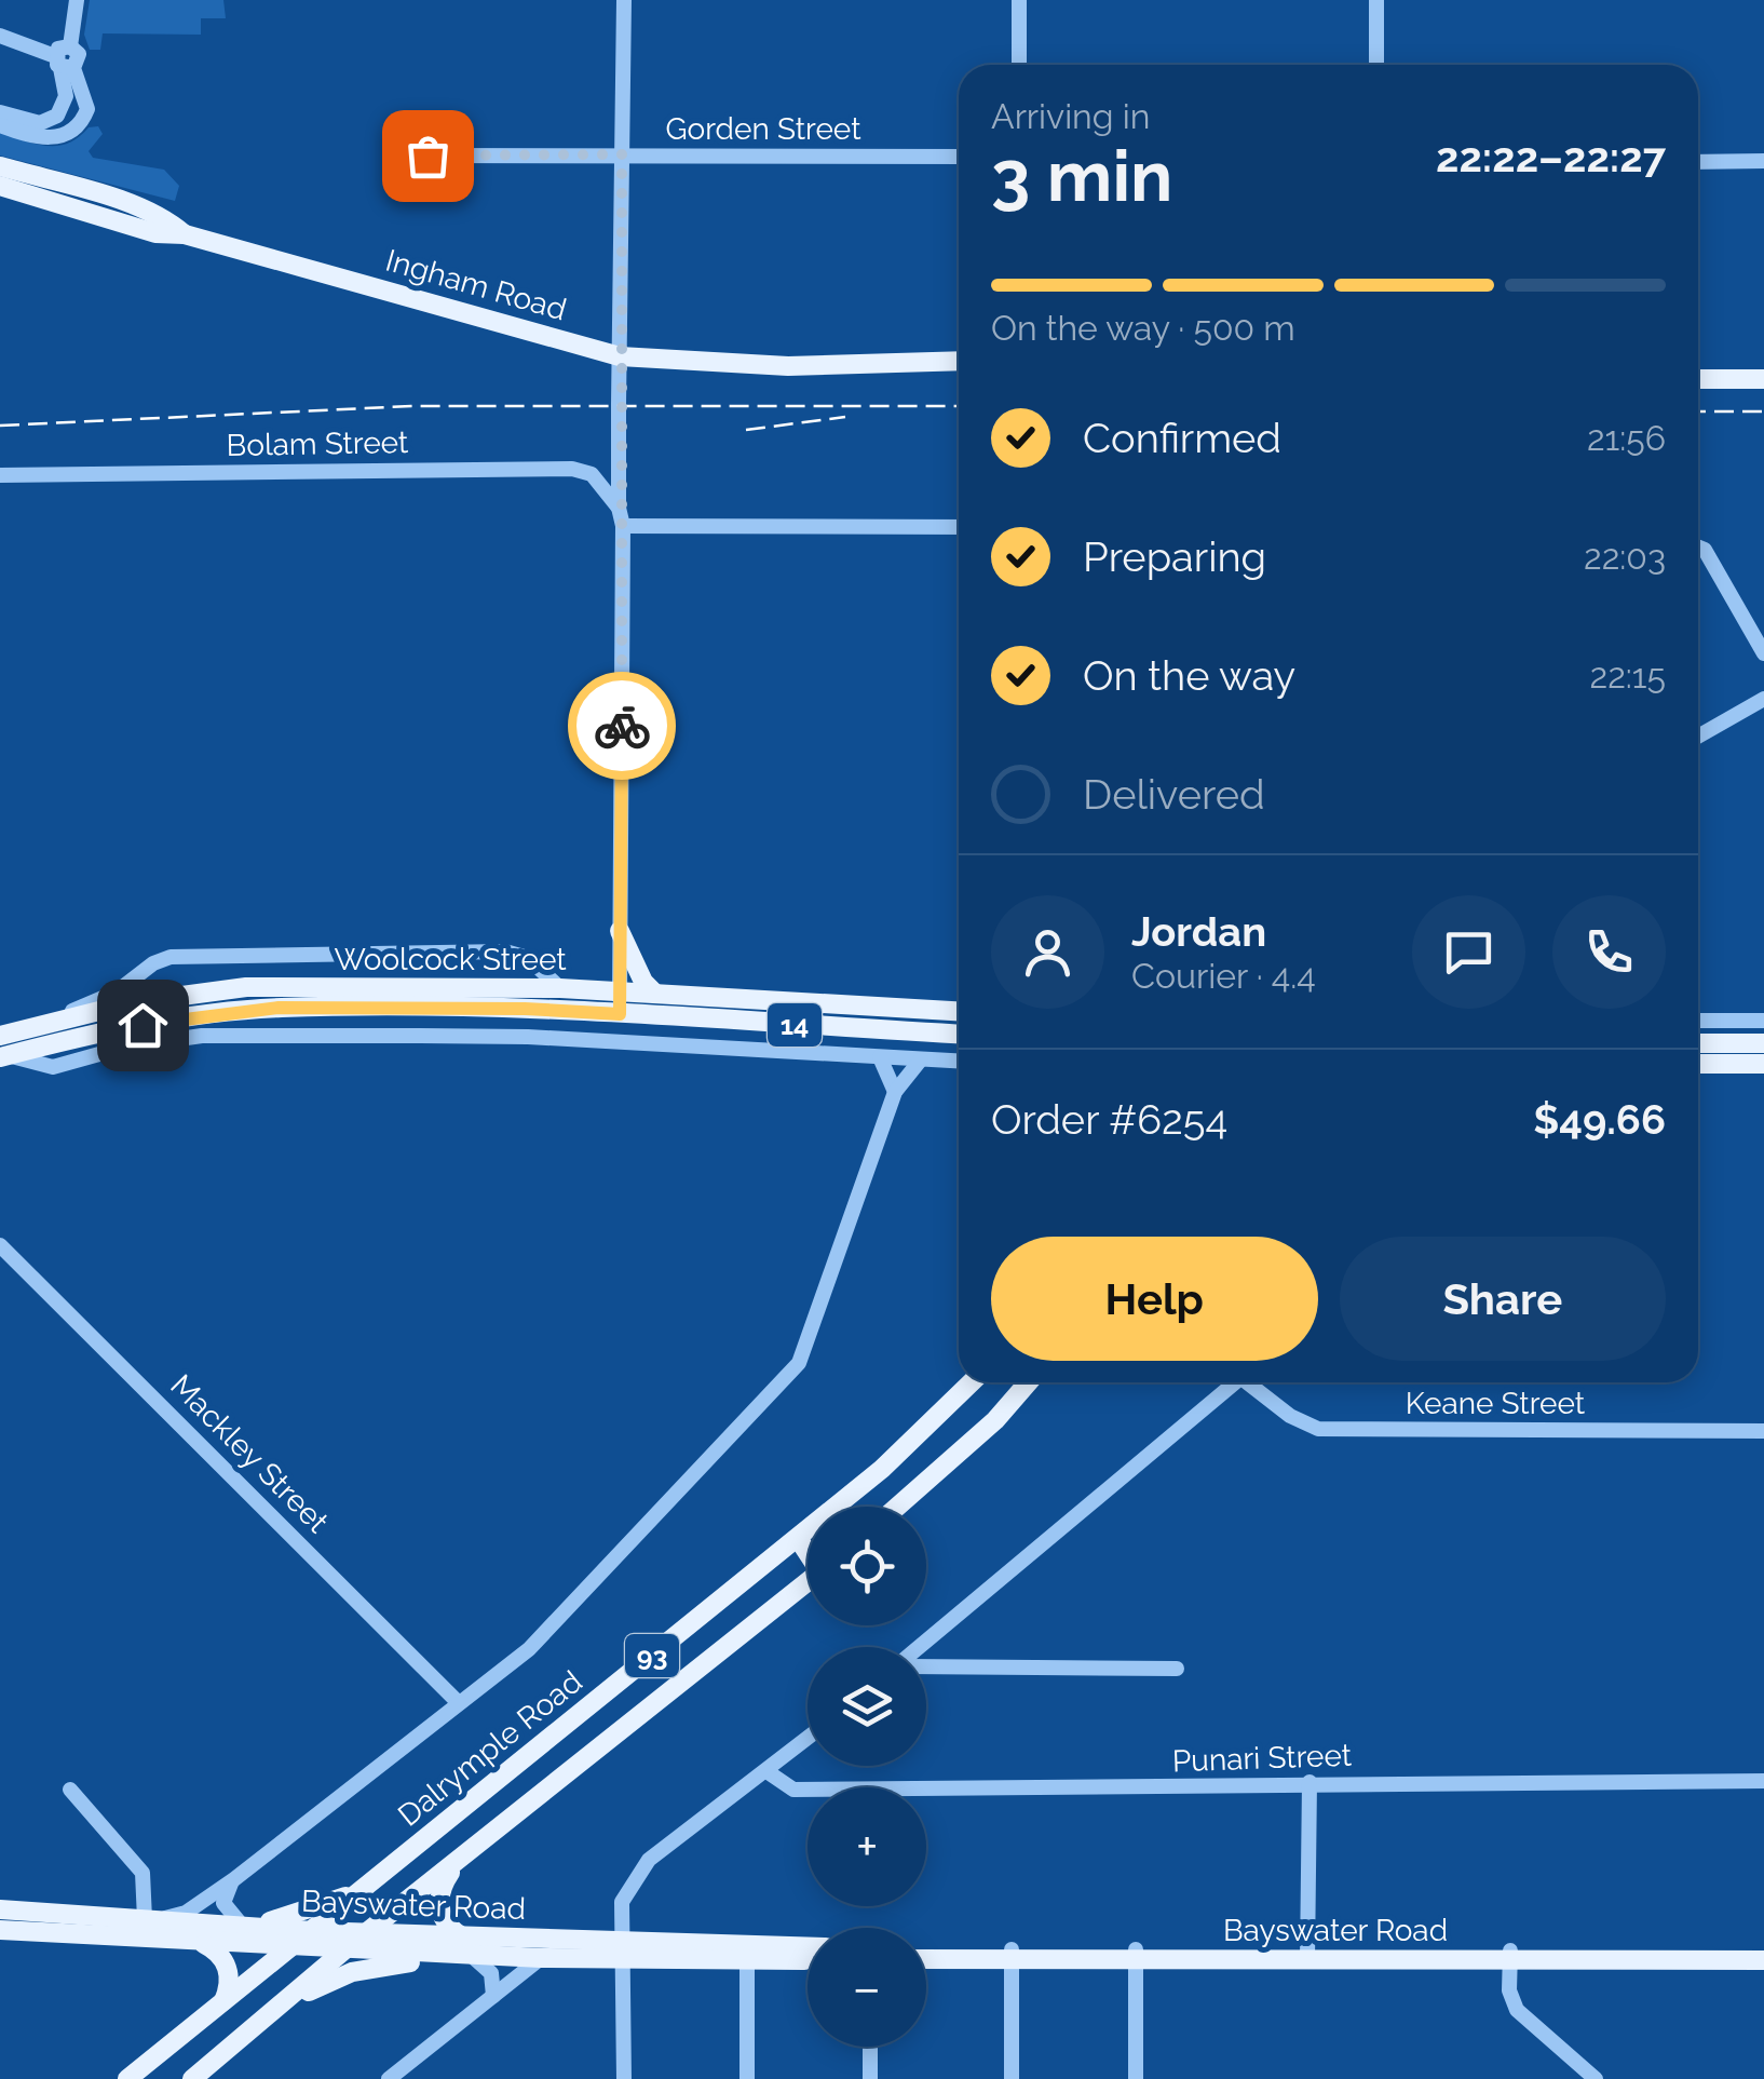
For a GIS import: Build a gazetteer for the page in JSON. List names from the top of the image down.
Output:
{
  "streets": {
    "main road": [
      "Ingham Road",
      "Woolcock Street",
      "14",
      "93",
      "Dalrymple Road",
      "Bayswater Road"
    ],
    "street": [
      "Gorden Street",
      "Bolam Street",
      "Keane Street",
      "Mackley Street",
      "Punari Street"
    ]
  },
  "crossings": [
    ["93", "Bayswater Road"],
    ["Dalrymple Road", "Bayswater Road"]
  ],
  "page": {
    "heading": ["3 min", "Arriving in", "22:22–22:27"],
    "panel": [
      "Jordan",
      "Courier · 4.4",
      "Order #6254",
      "$49.66"
    ],
    "bar": "On the way · 500 m",
    "list": [
      ["Confirmed", "21:56"],
      ["Preparing", "22:03"],
      ["On the way", "22:15"],
      "Delivered"
    ],
    "buttons": ["Help", "Share"],
    "map_buttons": ["+", "−"]
  }
}
